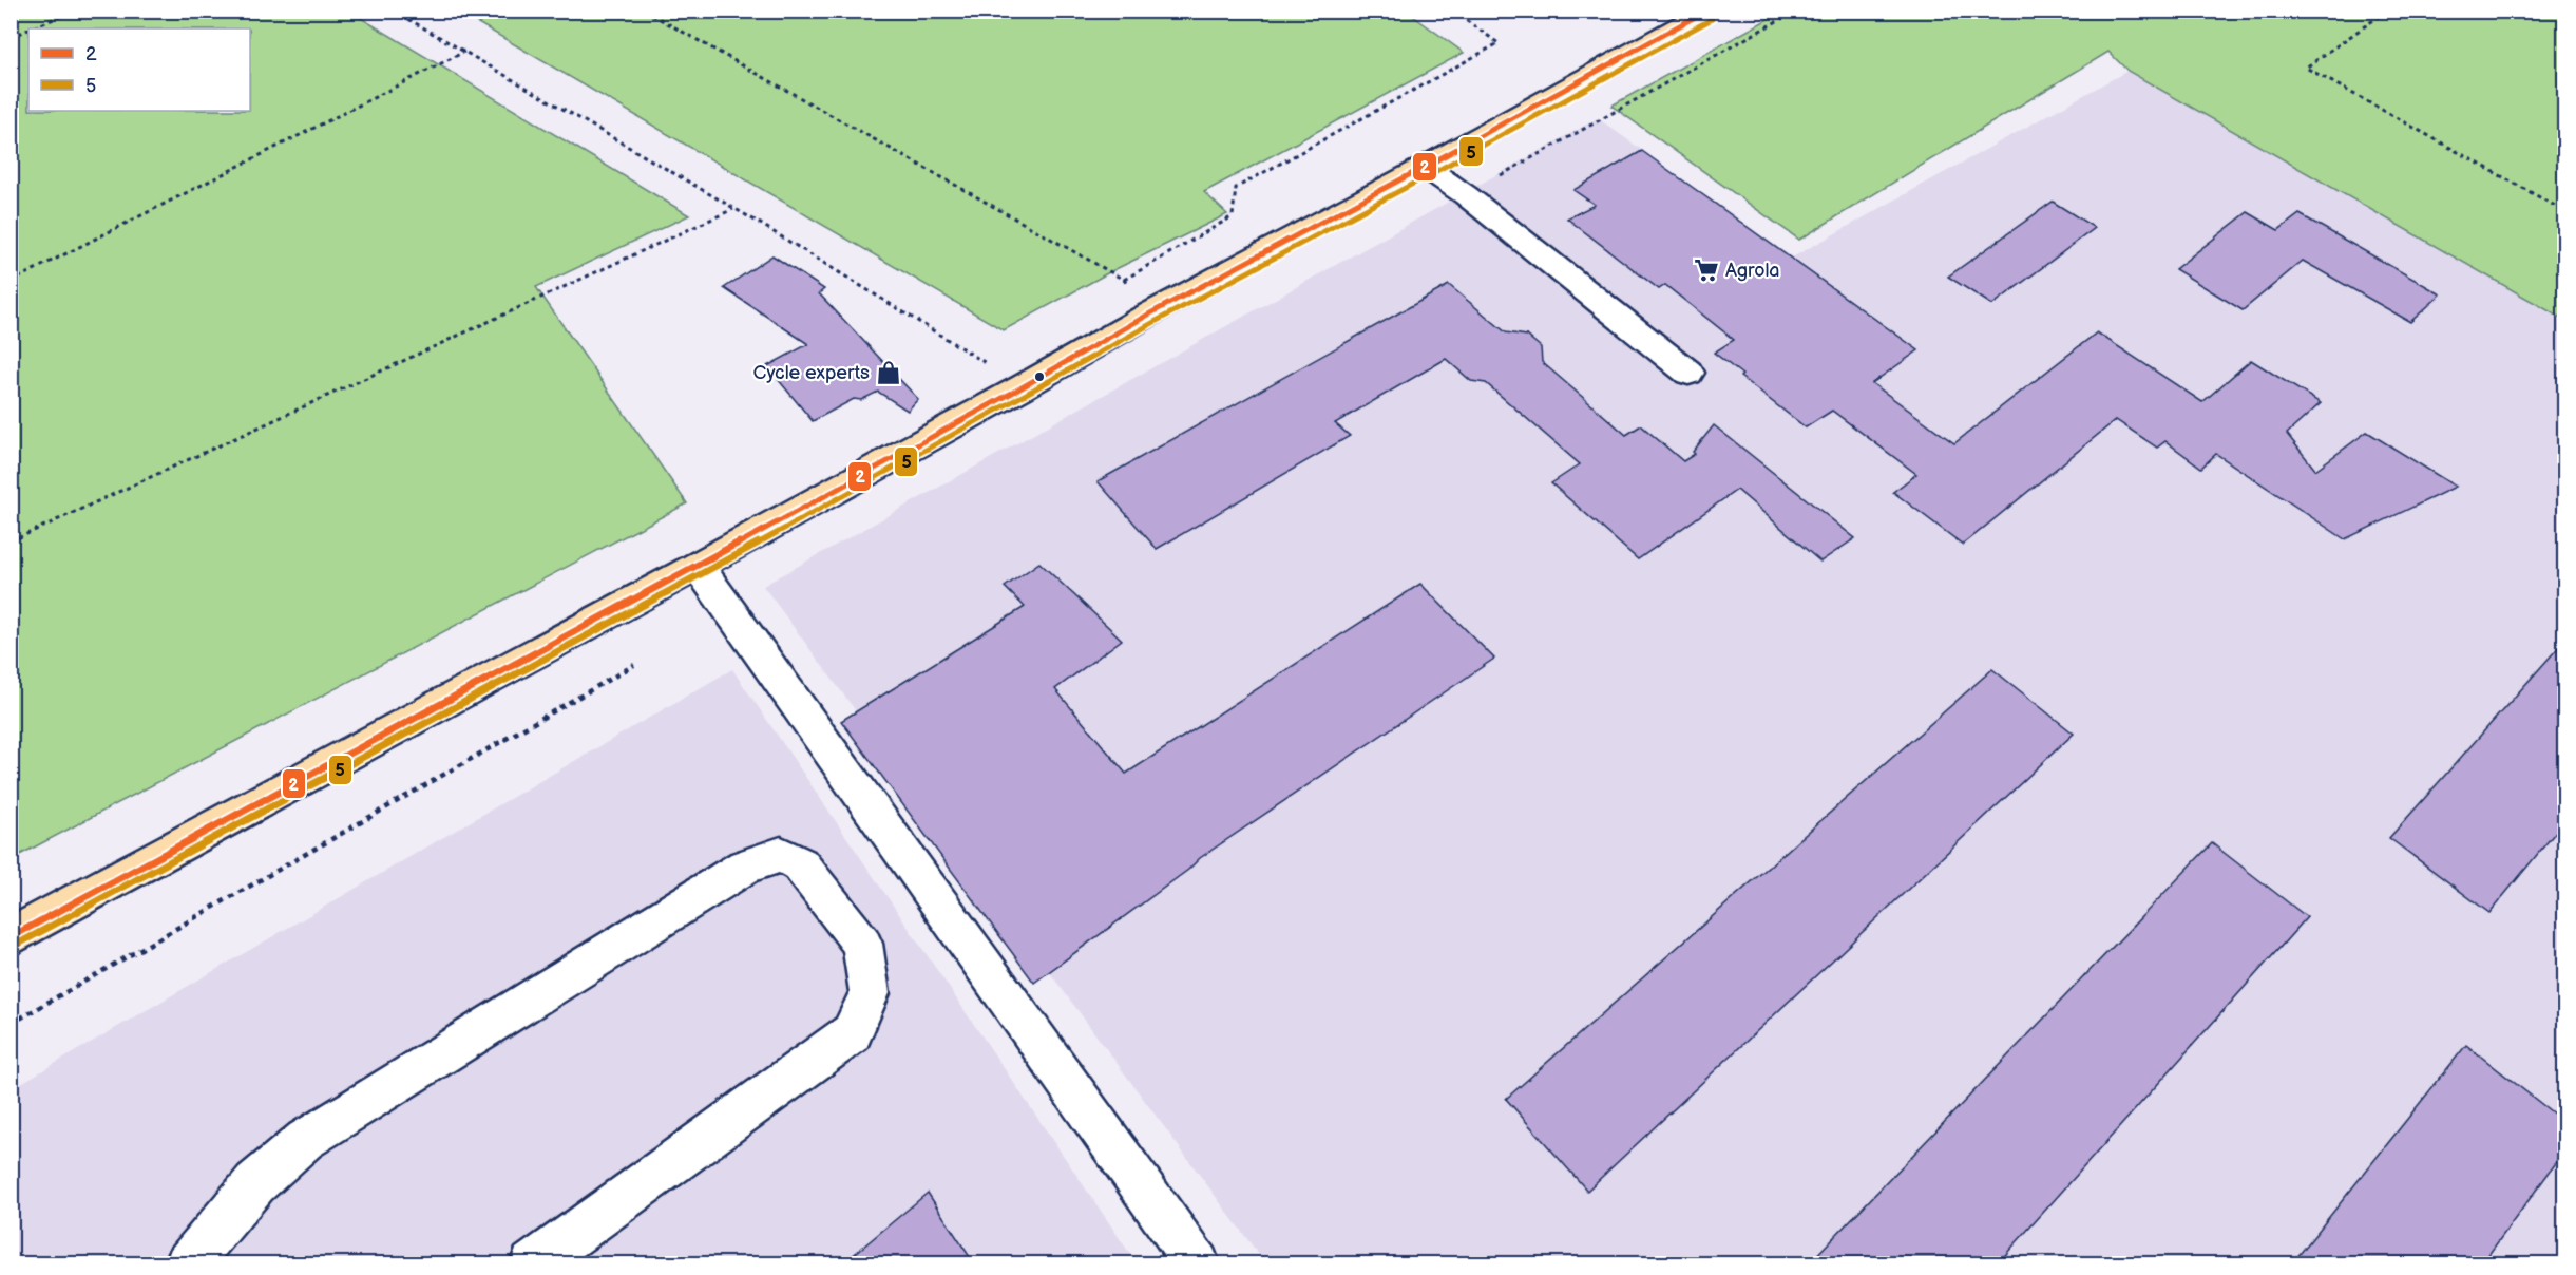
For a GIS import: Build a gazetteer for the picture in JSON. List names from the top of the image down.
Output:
{
  "places": {
    "supermarket": ["Agrola"],
    "shop": ["Cycle experts"]
  },
  "lines": ["transit line 2", "transit line 5"],
  "legend": ["2", "5"]
}
